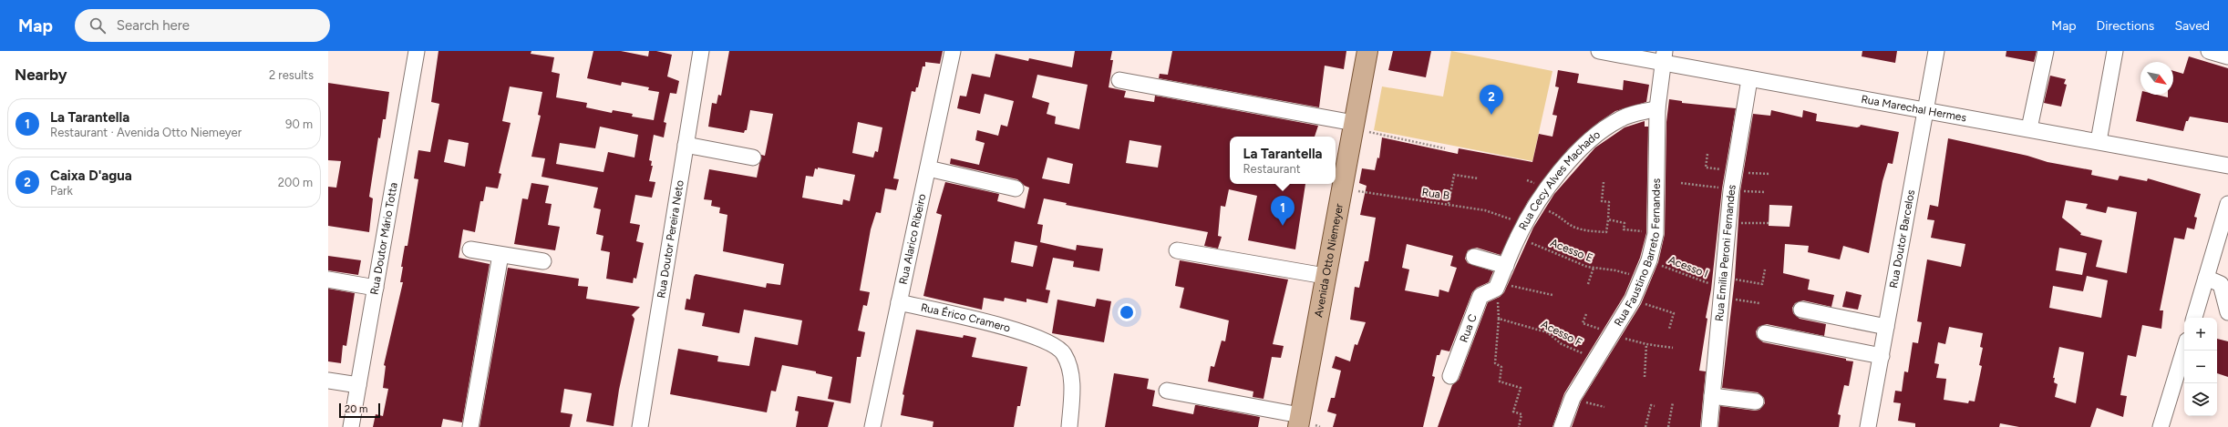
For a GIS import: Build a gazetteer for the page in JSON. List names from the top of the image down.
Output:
{
  "streets": {
    "main road": ["Avenida Otto Niemeyer"],
    "street": [
      "Rua Marechal Hermes",
      "Rua Cecy Alves Machado",
      "Rua Doutor Mário Totta",
      "Rua Doutor Pereira Neto",
      "Rua Alarico Ribeiro",
      "Rua Doutor Barcelos",
      "Rua Faustino Barreto Fernandes",
      "Rua Emilia Peroni Fernandes",
      "Rua Érico Cramero",
      "Rua C"
    ],
    "path": [
      "Rua B",
      "Acesso E",
      "Acesso I",
      "Acesso F"
    ]
  },
  "crossings": [
    ["Rua Marechal Hermes", "Rua Doutor Barcelos"],
    ["Rua Marechal Hermes", "Rua Faustino Barreto Fernandes"],
    ["Rua Marechal Hermes", "Rua Emilia Peroni Fernandes"],
    ["Rua Cecy Alves Machado", "Rua B"],
    ["Rua Cecy Alves Machado", "Acesso E"],
    ["Rua Cecy Alves Machado", "Rua Faustino Barreto Fernandes"],
    ["Rua Cecy Alves Machado", "Rua C"],
    ["Rua B", "Avenida Otto Niemeyer"],
    ["Rua Alarico Ribeiro", "Rua Érico Cramero"],
    ["Acesso E", "Rua Faustino Barreto Fernandes"],
    ["Rua Faustino Barreto Fernandes", "Acesso I"],
    ["Rua Faustino Barreto Fernandes", "Acesso F"],
    ["Rua Emilia Peroni Fernandes", "Acesso I"]
  ],
  "scale_bar": "20 m",
  "north": "bottom right",
  "page": {
    "header": "Map",
    "search": "Search here",
    "nav": ["Map", "Directions", "Saved"],
    "heading": ["Nearby", "2 results"],
    "pins": ["2", "1"],
    "list": [
      {
        "mark": "1",
        "name": "La Tarantella",
        "note": "Restaurant · Avenida Otto Niemeyer",
        "value": "90 m"
      },
      {
        "mark": "2",
        "name": "Caixa D'agua",
        "note": "Park",
        "value": "200 m"
      }
    ],
    "popup": ["La Tarantella", "Restaurant"],
    "map_buttons": ["+", "−"],
    "scale": "20 m"
  }
}
